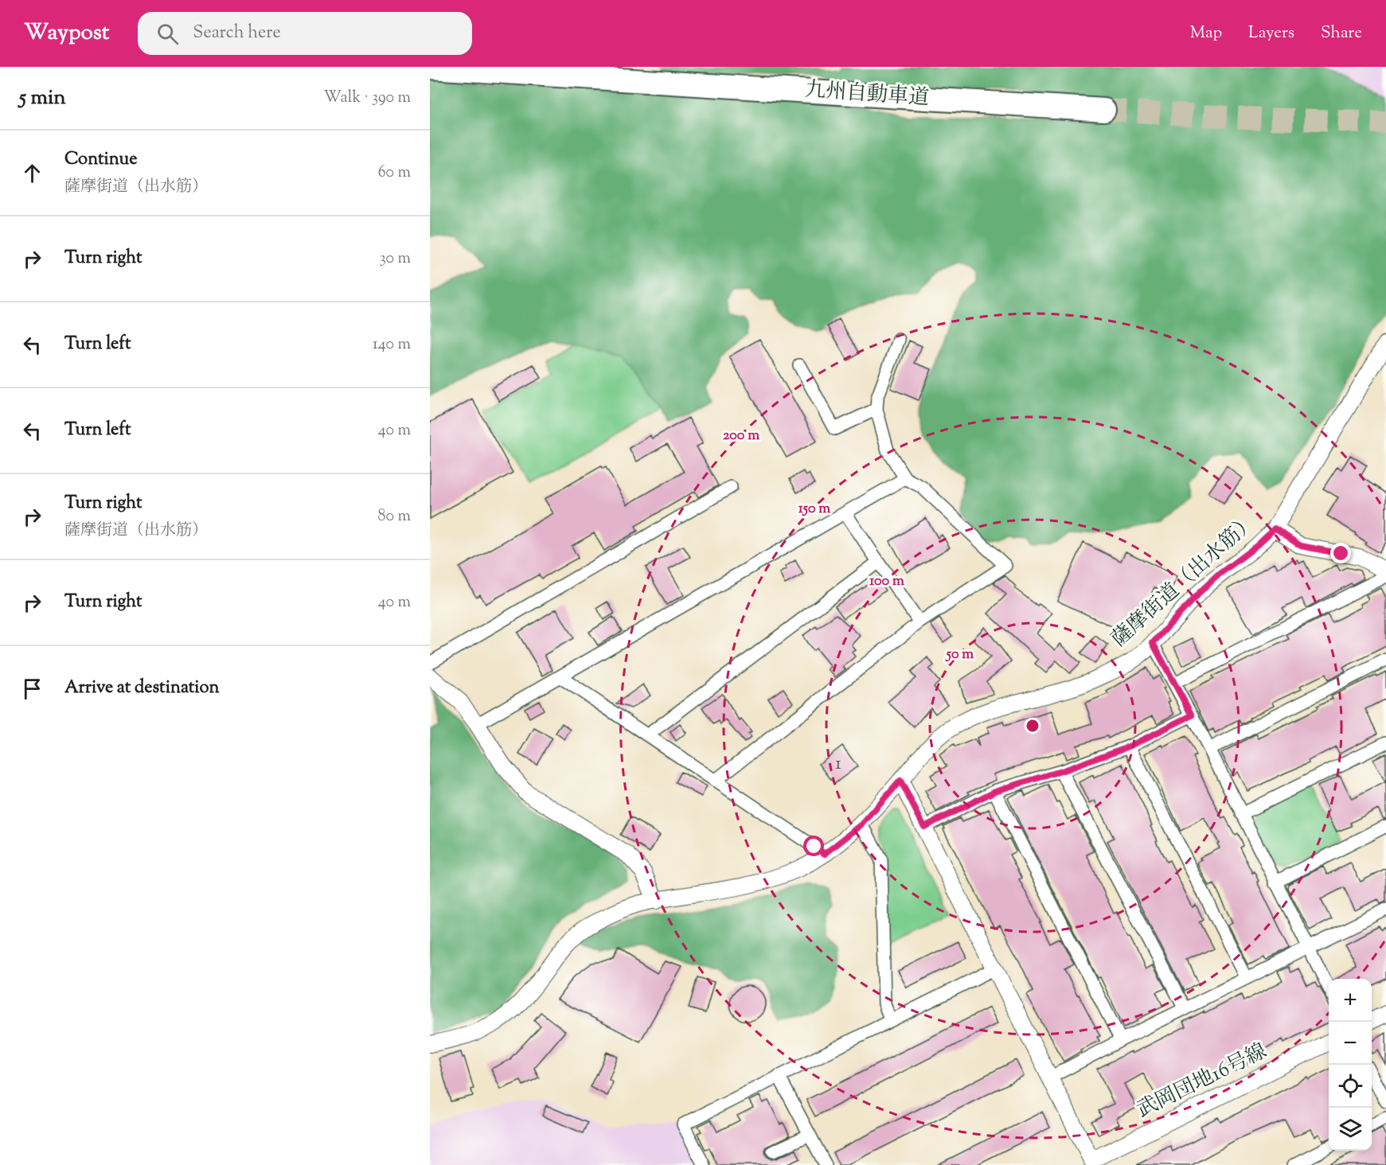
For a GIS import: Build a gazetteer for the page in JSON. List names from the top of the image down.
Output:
{
  "streets": {
    "highway": ["九州自動車道"],
    "street": ["薩摩街道（出水筋）", "武岡団地16号線"]
  },
  "house_numbers": ["1"],
  "page": {
    "header": "Waypost",
    "search": "Search here",
    "nav": ["Map", "Layers", "Share"],
    "heading": ["5 min", "Walk · 390 m"],
    "list": [
      ["Continue", "薩摩街道（出水筋）", "60 m"],
      ["Turn right", "30 m"],
      ["Turn left", "140 m"],
      ["Turn left", "40 m"],
      ["Turn right", "薩摩街道（出水筋）", "80 m"],
      ["Turn right", "40 m"],
      "Arrive at destination"
    ],
    "map_buttons": ["+", "−"]
  },
  "rings": [
    "200 m",
    "150 m",
    "100 m",
    "50 m"
  ]
}
